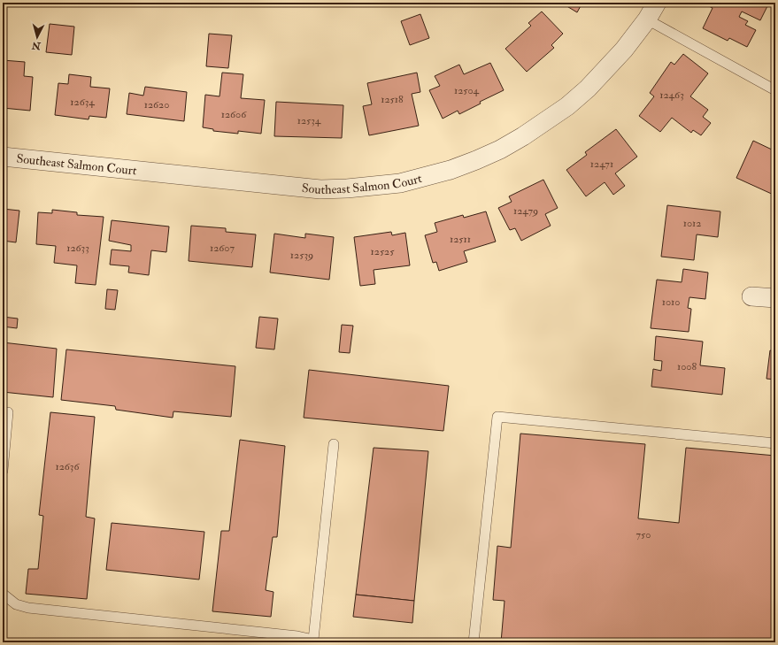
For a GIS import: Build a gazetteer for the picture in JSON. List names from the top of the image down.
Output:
{
  "streets": {
    "street": ["Southeast Salmon Court"]
  },
  "house_numbers": [
    "12504",
    "12463",
    "12518",
    "12634",
    "12620",
    "12606",
    "12534",
    "12471",
    "12479",
    "1012",
    "12511",
    "12633",
    "12607",
    "12525",
    "12539",
    "1010",
    "1008",
    "12636",
    "750"
  ],
  "north": "bottom"
}
